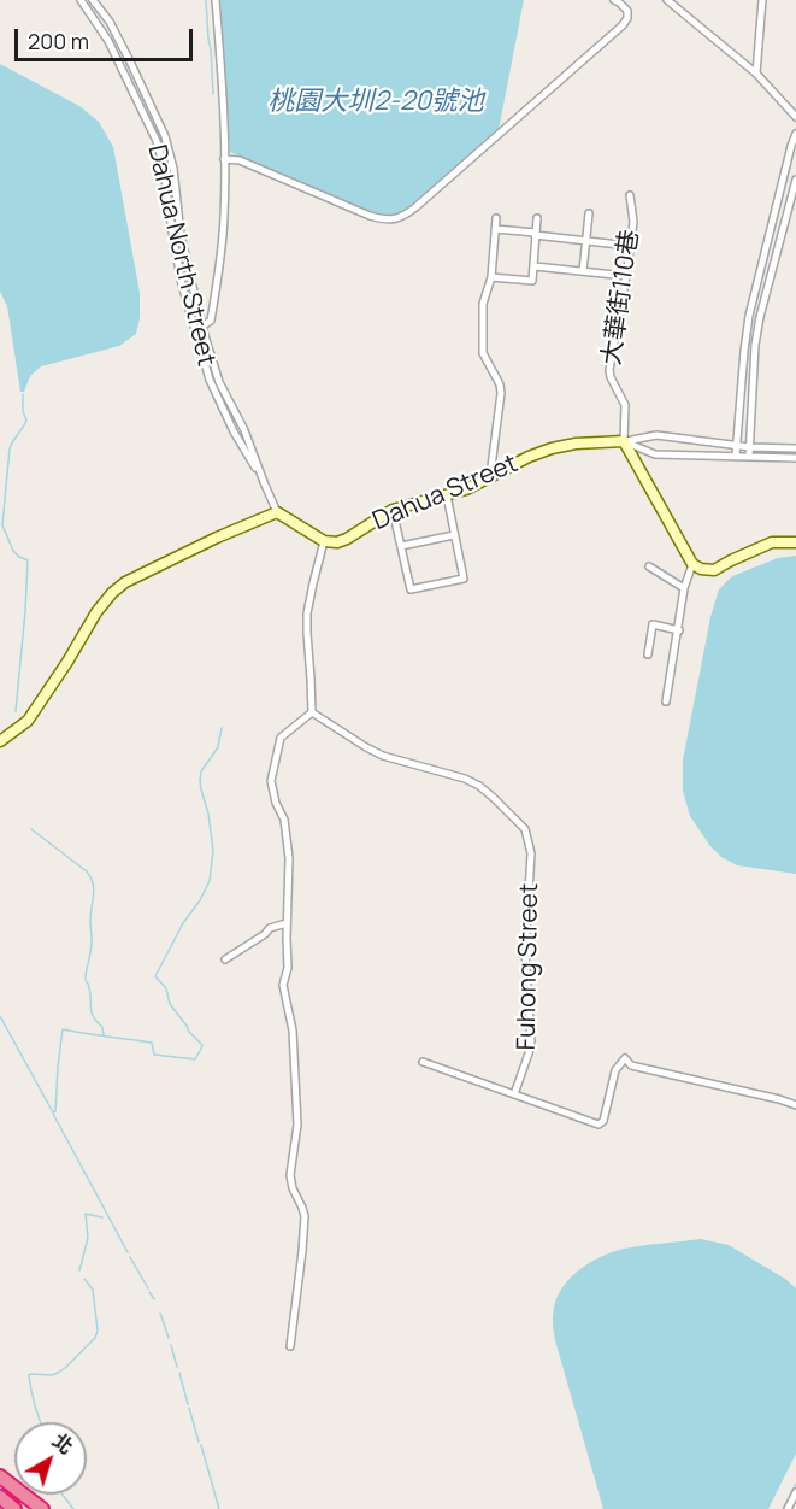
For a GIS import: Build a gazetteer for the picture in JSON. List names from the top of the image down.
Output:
{
  "streets": {
    "street": [
      "Dahua North Street",
      "大華街110巷",
      "Dahua Street",
      "Fuhong Street"
    ]
  },
  "crossings": [
    ["大華街110巷", "Dahua Street"]
  ],
  "water": ["桃園大圳2-20號池"],
  "scale_bar": "200 m",
  "north": "top right"
}
